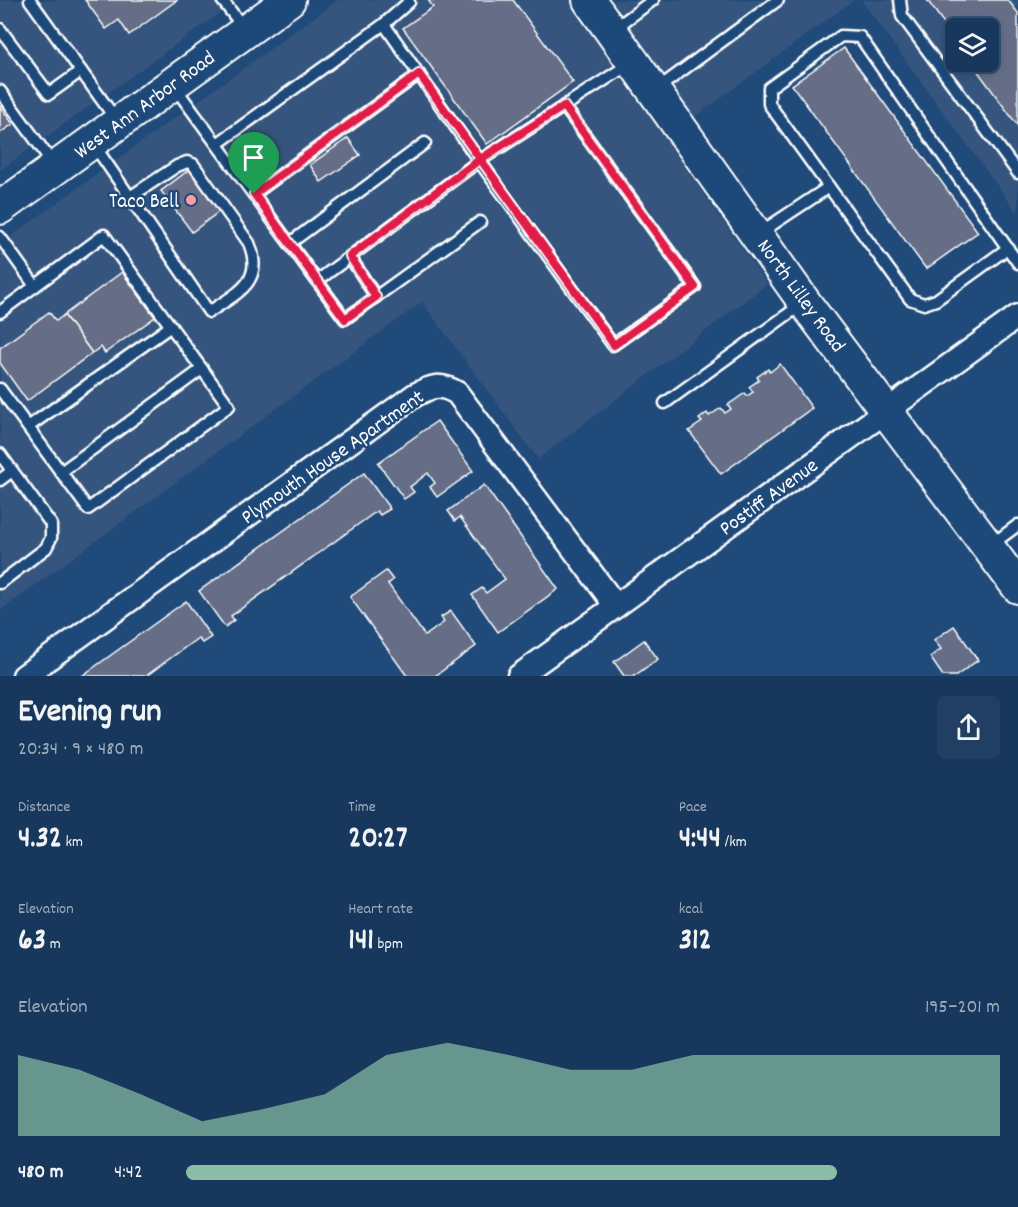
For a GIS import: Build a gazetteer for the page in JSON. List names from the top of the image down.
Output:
{
  "streets": {
    "street": [
      "West Ann Arbor Road",
      "North Lilley Road",
      "Plymouth House Apartment",
      "Postiff Avenue"
    ]
  },
  "crossings": [
    ["North Lilley Road", "Postiff Avenue"],
    ["Plymouth House Apartment", "Postiff Avenue"]
  ],
  "places": ["Taco Bell"],
  "page": {
    "heading": ["Evening run", "20:34 · 9 × 480 m"],
    "stats": [
      ["Distance", "4.32 km"],
      ["Time", "20:27"],
      ["Pace", "4:44 /km"],
      ["Elevation", "63 m"],
      ["Heart rate", "141 bpm"],
      ["kcal", "312"]
    ],
    "chart": ["Elevation", "195–201 m"],
    "list": [
      {
        "name": "480 m",
        "note": "4:42"
      }
    ]
  }
}
